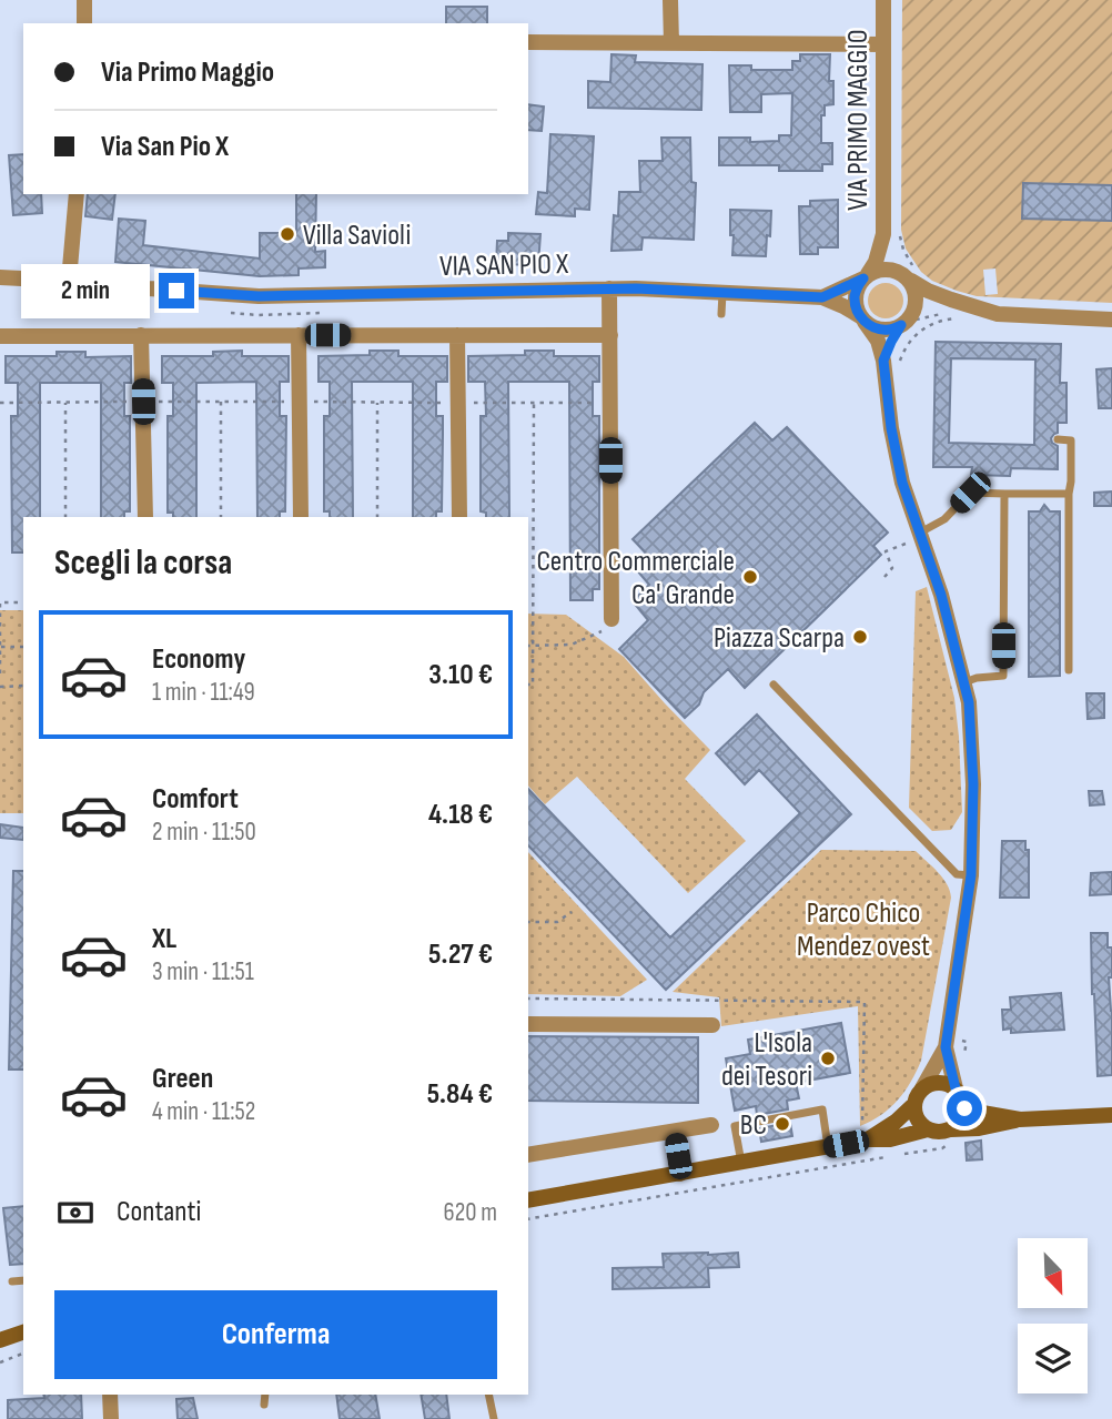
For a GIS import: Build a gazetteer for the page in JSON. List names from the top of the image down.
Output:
{
  "streets": {
    "street": ["VIA PRIMO MAGGIO", "VIA SAN PIO X"]
  },
  "crossings": [
    ["VIA PRIMO MAGGIO", "VIA SAN PIO X"]
  ],
  "parks": ["Parco Chico Mendez ovest"],
  "places": [
    "Villa Savioli",
    "Centro Commerciale Ca' Grande",
    "Piazza Scarpa",
    "L'Isola dei Tesori",
    "BC"
  ],
  "north": "bottom right",
  "page": {
    "banner": ["Via Primo Maggio", "Via San Pio X"],
    "bubble": "2 min",
    "heading": "Scegli la corsa",
    "list": [
      {
        "name": "Economy",
        "note": "1 min · 11:49",
        "value": "3.10 €"
      },
      {
        "name": "Comfort",
        "note": "2 min · 11:50",
        "value": "4.18 €"
      },
      {
        "name": "XL",
        "note": "3 min · 11:51",
        "value": "5.27 €"
      },
      {
        "name": "Green",
        "note": "4 min · 11:52",
        "value": "5.84 €"
      }
    ],
    "pay": ["Contanti", "620 m"],
    "buttons": "Conferma"
  }
}
